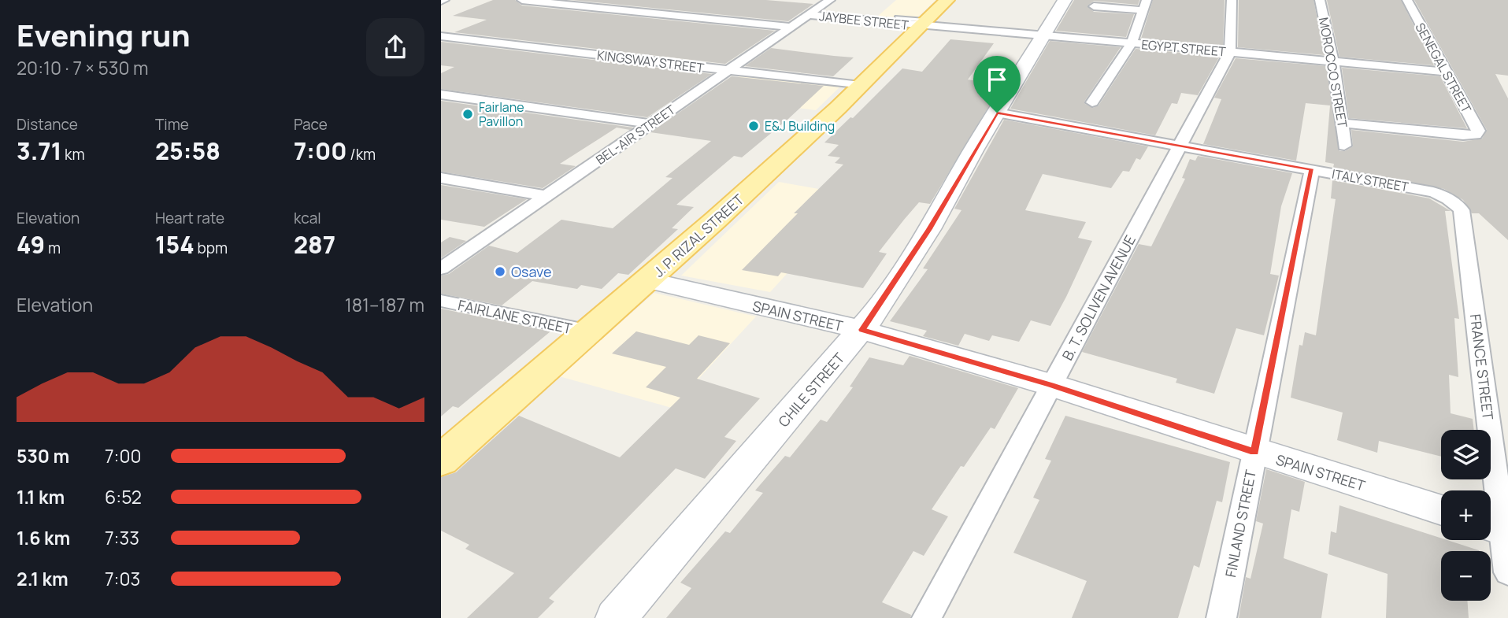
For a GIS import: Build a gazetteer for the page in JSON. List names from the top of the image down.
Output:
{
  "streets": {
    "main road": ["J. P. RIZAL STREET"],
    "street": [
      "JAYBEE STREET",
      "EGYPT STREET",
      "KINGSWAY STREET",
      "SENEGAL STREET",
      "MOROCCO STREET",
      "BEL-AIR STREET",
      "ITALY STREET",
      "B. T. SOLIVEN AVENUE",
      "SPAIN STREET",
      "FAIRLANE STREET",
      "FRANCE STREET",
      "CHILE STREET",
      "FINLAND STREET"
    ]
  },
  "crossings": [
    ["JAYBEE STREET", "EGYPT STREET"],
    ["JAYBEE STREET", "BEL-AIR STREET"],
    ["JAYBEE STREET", "J. P. RIZAL STREET"],
    ["EGYPT STREET", "SENEGAL STREET"],
    ["EGYPT STREET", "MOROCCO STREET"],
    ["EGYPT STREET", "J. P. RIZAL STREET"],
    ["EGYPT STREET", "B. T. SOLIVEN AVENUE"],
    ["EGYPT STREET", "CHILE STREET"],
    ["KINGSWAY STREET", "BEL-AIR STREET"],
    ["KINGSWAY STREET", "J. P. RIZAL STREET"],
    ["SENEGAL STREET", "MOROCCO STREET"],
    ["ITALY STREET", "B. T. SOLIVEN AVENUE"],
    ["ITALY STREET", "FRANCE STREET"],
    ["ITALY STREET", "CHILE STREET"],
    ["ITALY STREET", "FINLAND STREET"],
    ["J. P. RIZAL STREET", "SPAIN STREET"],
    ["J. P. RIZAL STREET", "FAIRLANE STREET"],
    ["B. T. SOLIVEN AVENUE", "SPAIN STREET"],
    ["SPAIN STREET", "CHILE STREET"],
    ["SPAIN STREET", "FINLAND STREET"]
  ],
  "places": ["Fairlane Pavillon", "E&J Building", "Osave"],
  "page": {
    "heading": ["Evening run", "20:10 · 7 × 530 m"],
    "stats": [
      ["Distance", "3.71 km"],
      ["Time", "25:58"],
      ["Pace", "7:00 /km"],
      ["Elevation", "49 m"],
      ["Heart rate", "154 bpm"],
      ["kcal", "287"]
    ],
    "chart": ["Elevation", "181–187 m"],
    "map_buttons": ["+", "−"],
    "list": [
      {
        "name": "530 m",
        "note": "7:00"
      },
      {
        "name": "1.1 km",
        "note": "6:52"
      },
      {
        "name": "1.6 km",
        "note": "7:33"
      },
      {
        "name": "2.1 km",
        "note": "7:03"
      }
    ]
  }
}
